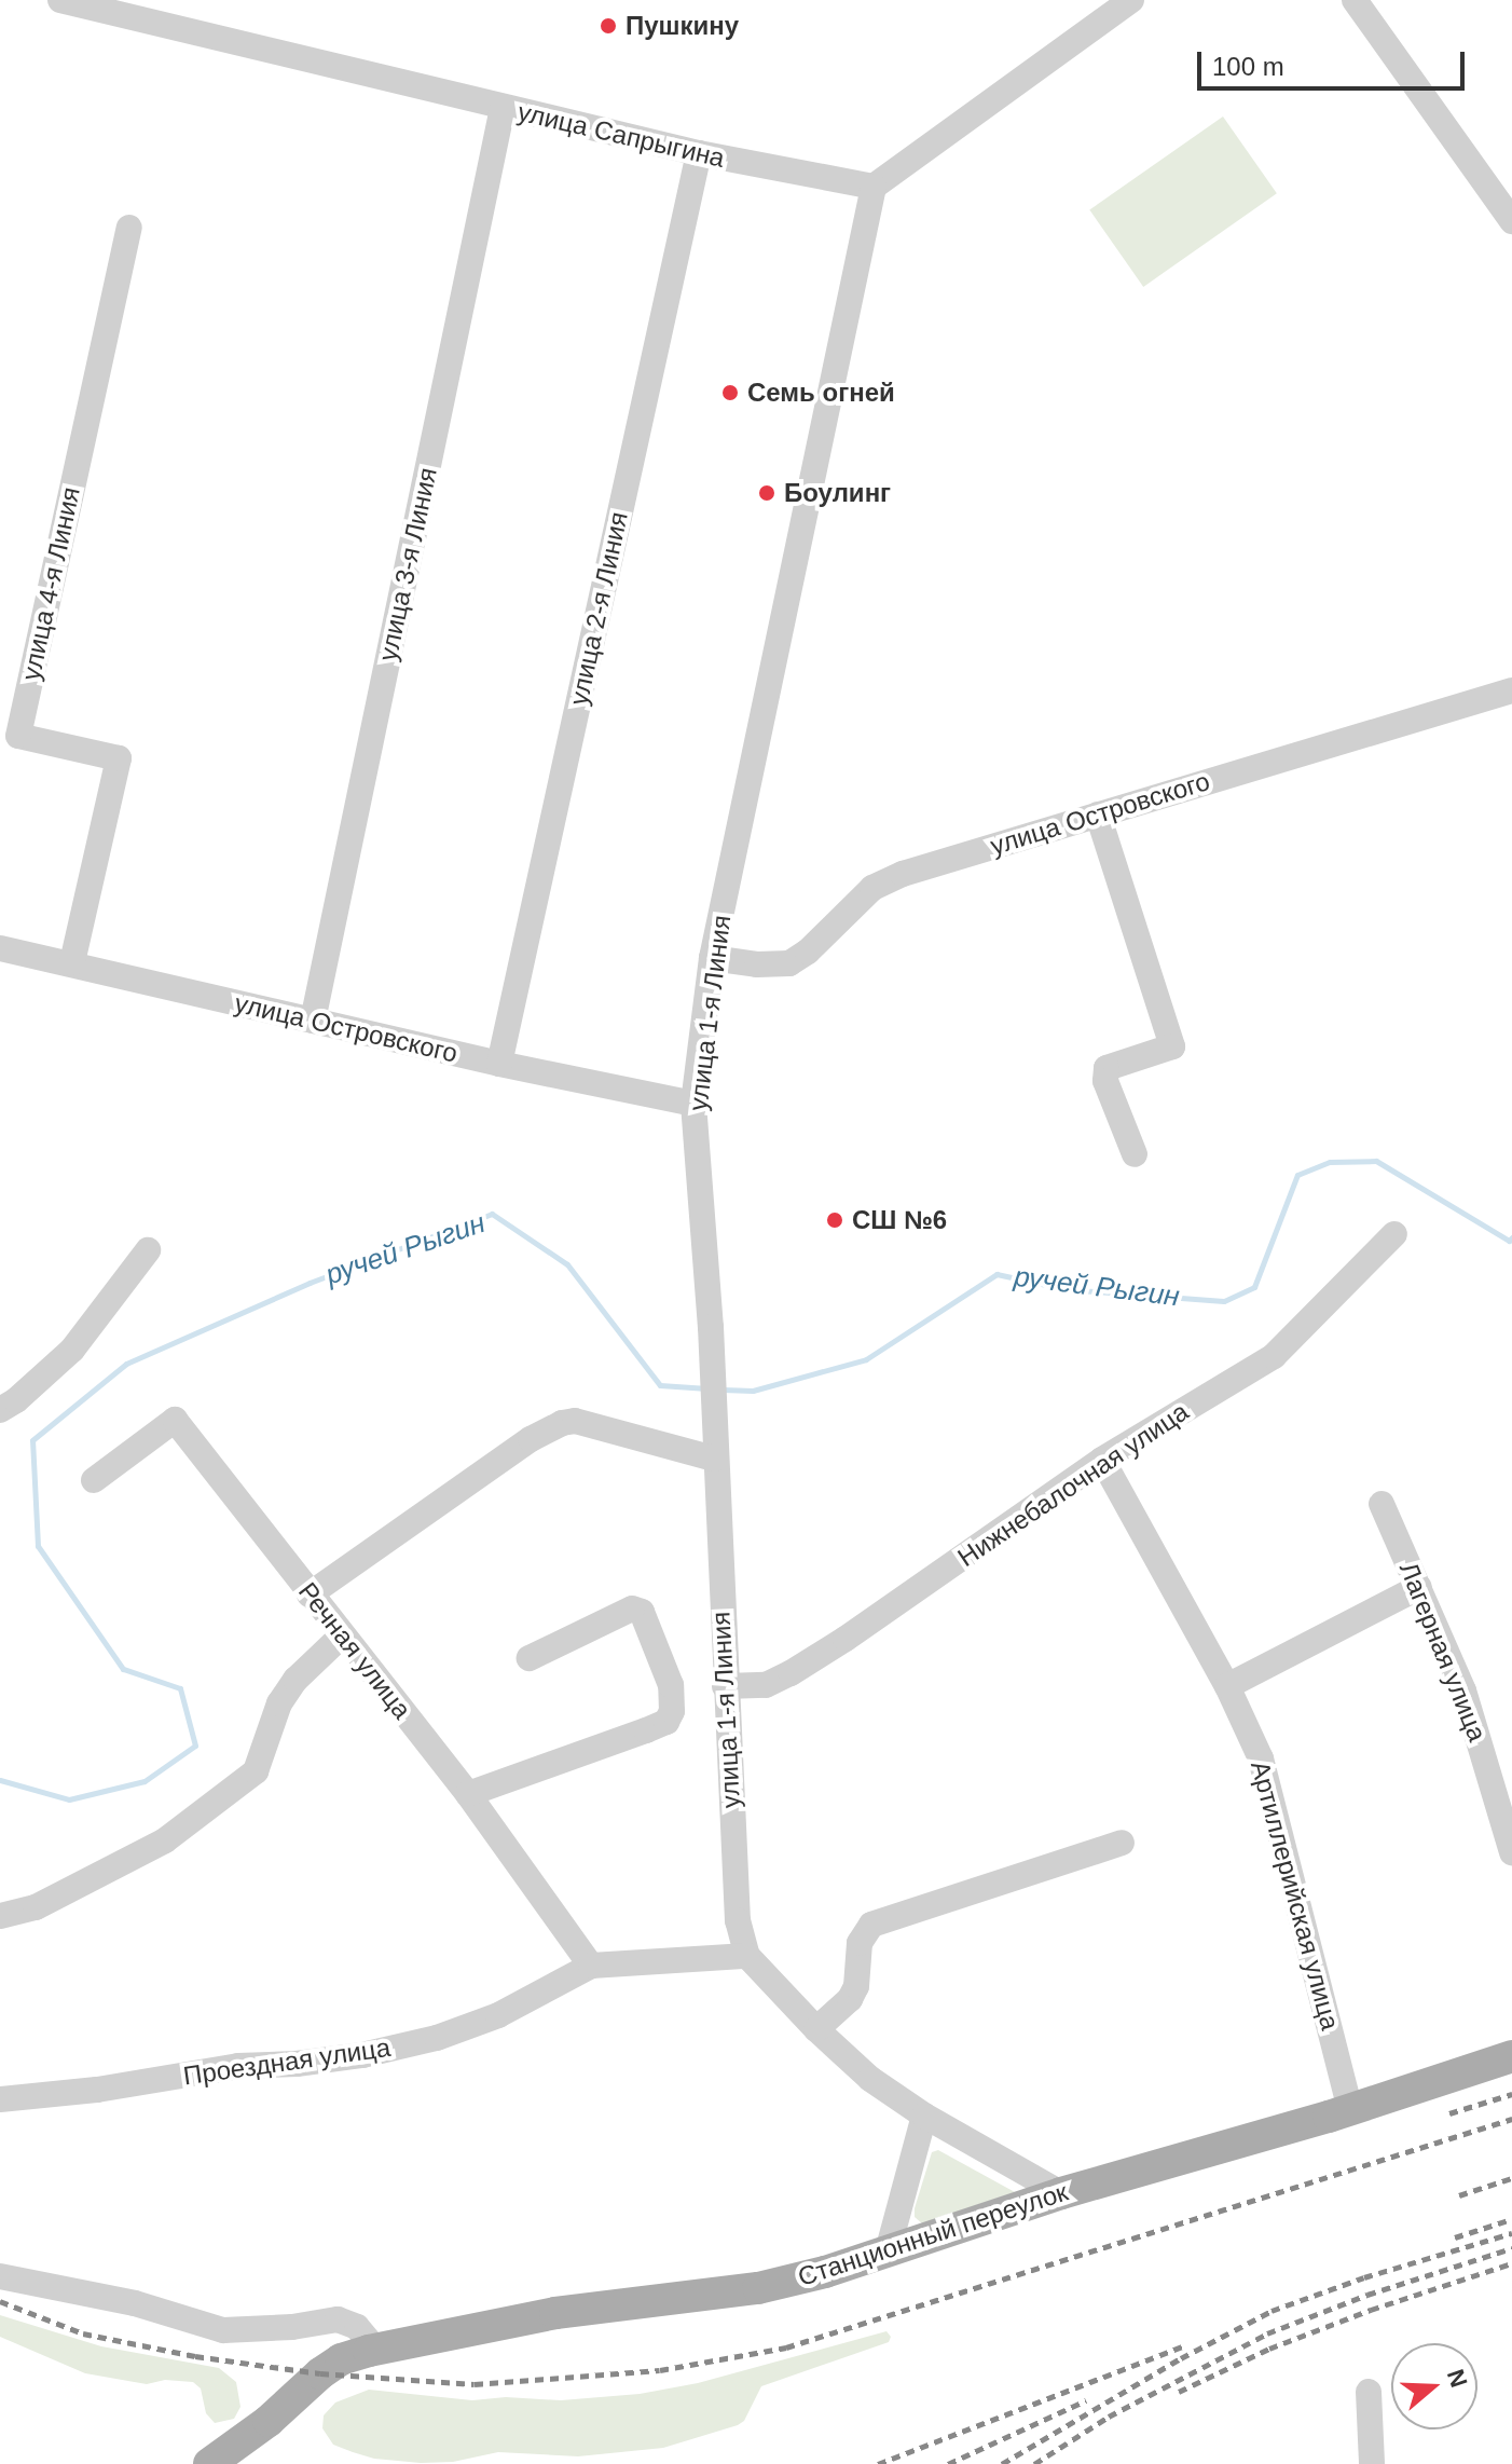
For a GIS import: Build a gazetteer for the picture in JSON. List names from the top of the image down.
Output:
{
  "streets": {
    "main road": ["Станционный переулок"],
    "street": [
      "улица Сапрыгина",
      "улица 3-я Линия",
      "улица 4-я Линия",
      "улица 2-я Линия",
      "улица Островского",
      "улица 1-я Линия",
      "Нижнебалочная улица",
      "Речная улица",
      "Лагерная улица",
      "Артиллерийская улица",
      "Проездная улица"
    ]
  },
  "crossings": [
    ["улица Сапрыгина", "улица 3-я Линия"],
    ["улица Сапрыгина", "улица 2-я Линия"],
    ["улица Сапрыгина", "улица 1-я Линия"],
    ["улица 3-я Линия", "улица Островского"],
    ["улица 4-я Линия", "улица Островского"],
    ["улица 2-я Линия", "улица Островского"],
    ["улица Островского", "улица 1-я Линия"],
    ["улица 1-я Линия", "Нижнебалочная улица"],
    ["улица 1-я Линия", "Проездная улица"],
    ["Нижнебалочная улица", "Артиллерийская улица"],
    ["Речная улица", "Проездная улица"],
    ["Артиллерийская улица", "Станционный переулок"]
  ],
  "water": ["ручей Рыгин"],
  "places": [
    "Пушкину",
    "Семь огней",
    "Боулинг",
    "СШ №6"
  ],
  "scale_bar": "100 m",
  "north": "right"
}
